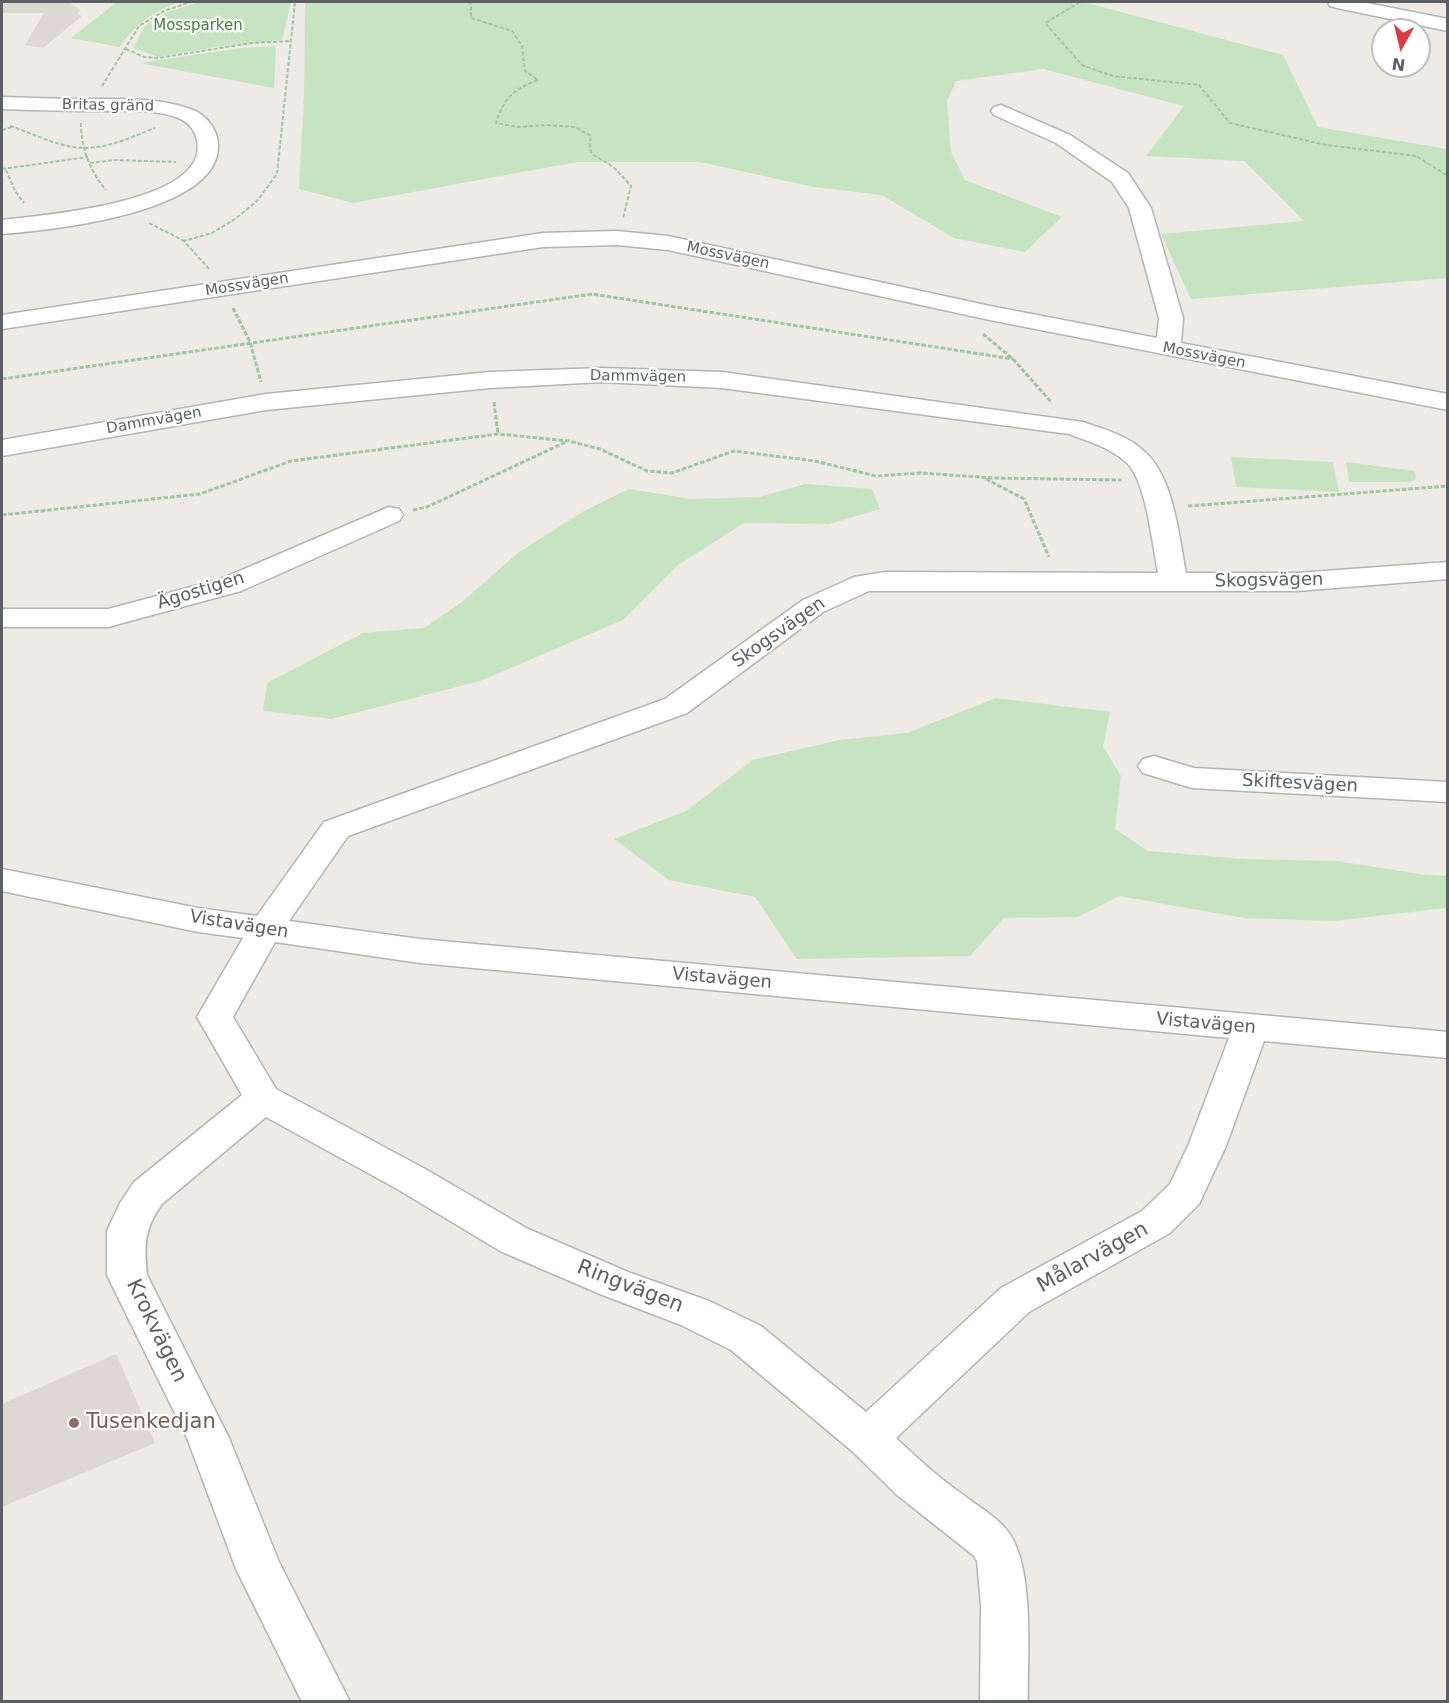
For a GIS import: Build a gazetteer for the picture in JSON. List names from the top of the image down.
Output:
{
  "streets": {
    "street": [
      "Britas gränd",
      "Mossvägen",
      "Dammvägen",
      "Skogsvägen",
      "Ägostigen",
      "Skiftesvägen",
      "Vistavägen",
      "Målarvägen",
      "Ringvägen",
      "Krokvägen"
    ]
  },
  "crossings": [
    ["Dammvägen", "Skogsvägen"],
    ["Skogsvägen", "Vistavägen"],
    ["Vistavägen", "Målarvägen"],
    ["Målarvägen", "Ringvägen"],
    ["Ringvägen", "Krokvägen"]
  ],
  "parks": ["Mossparken"],
  "places": ["Tusenkedjan"],
  "north": "bottom"
}
